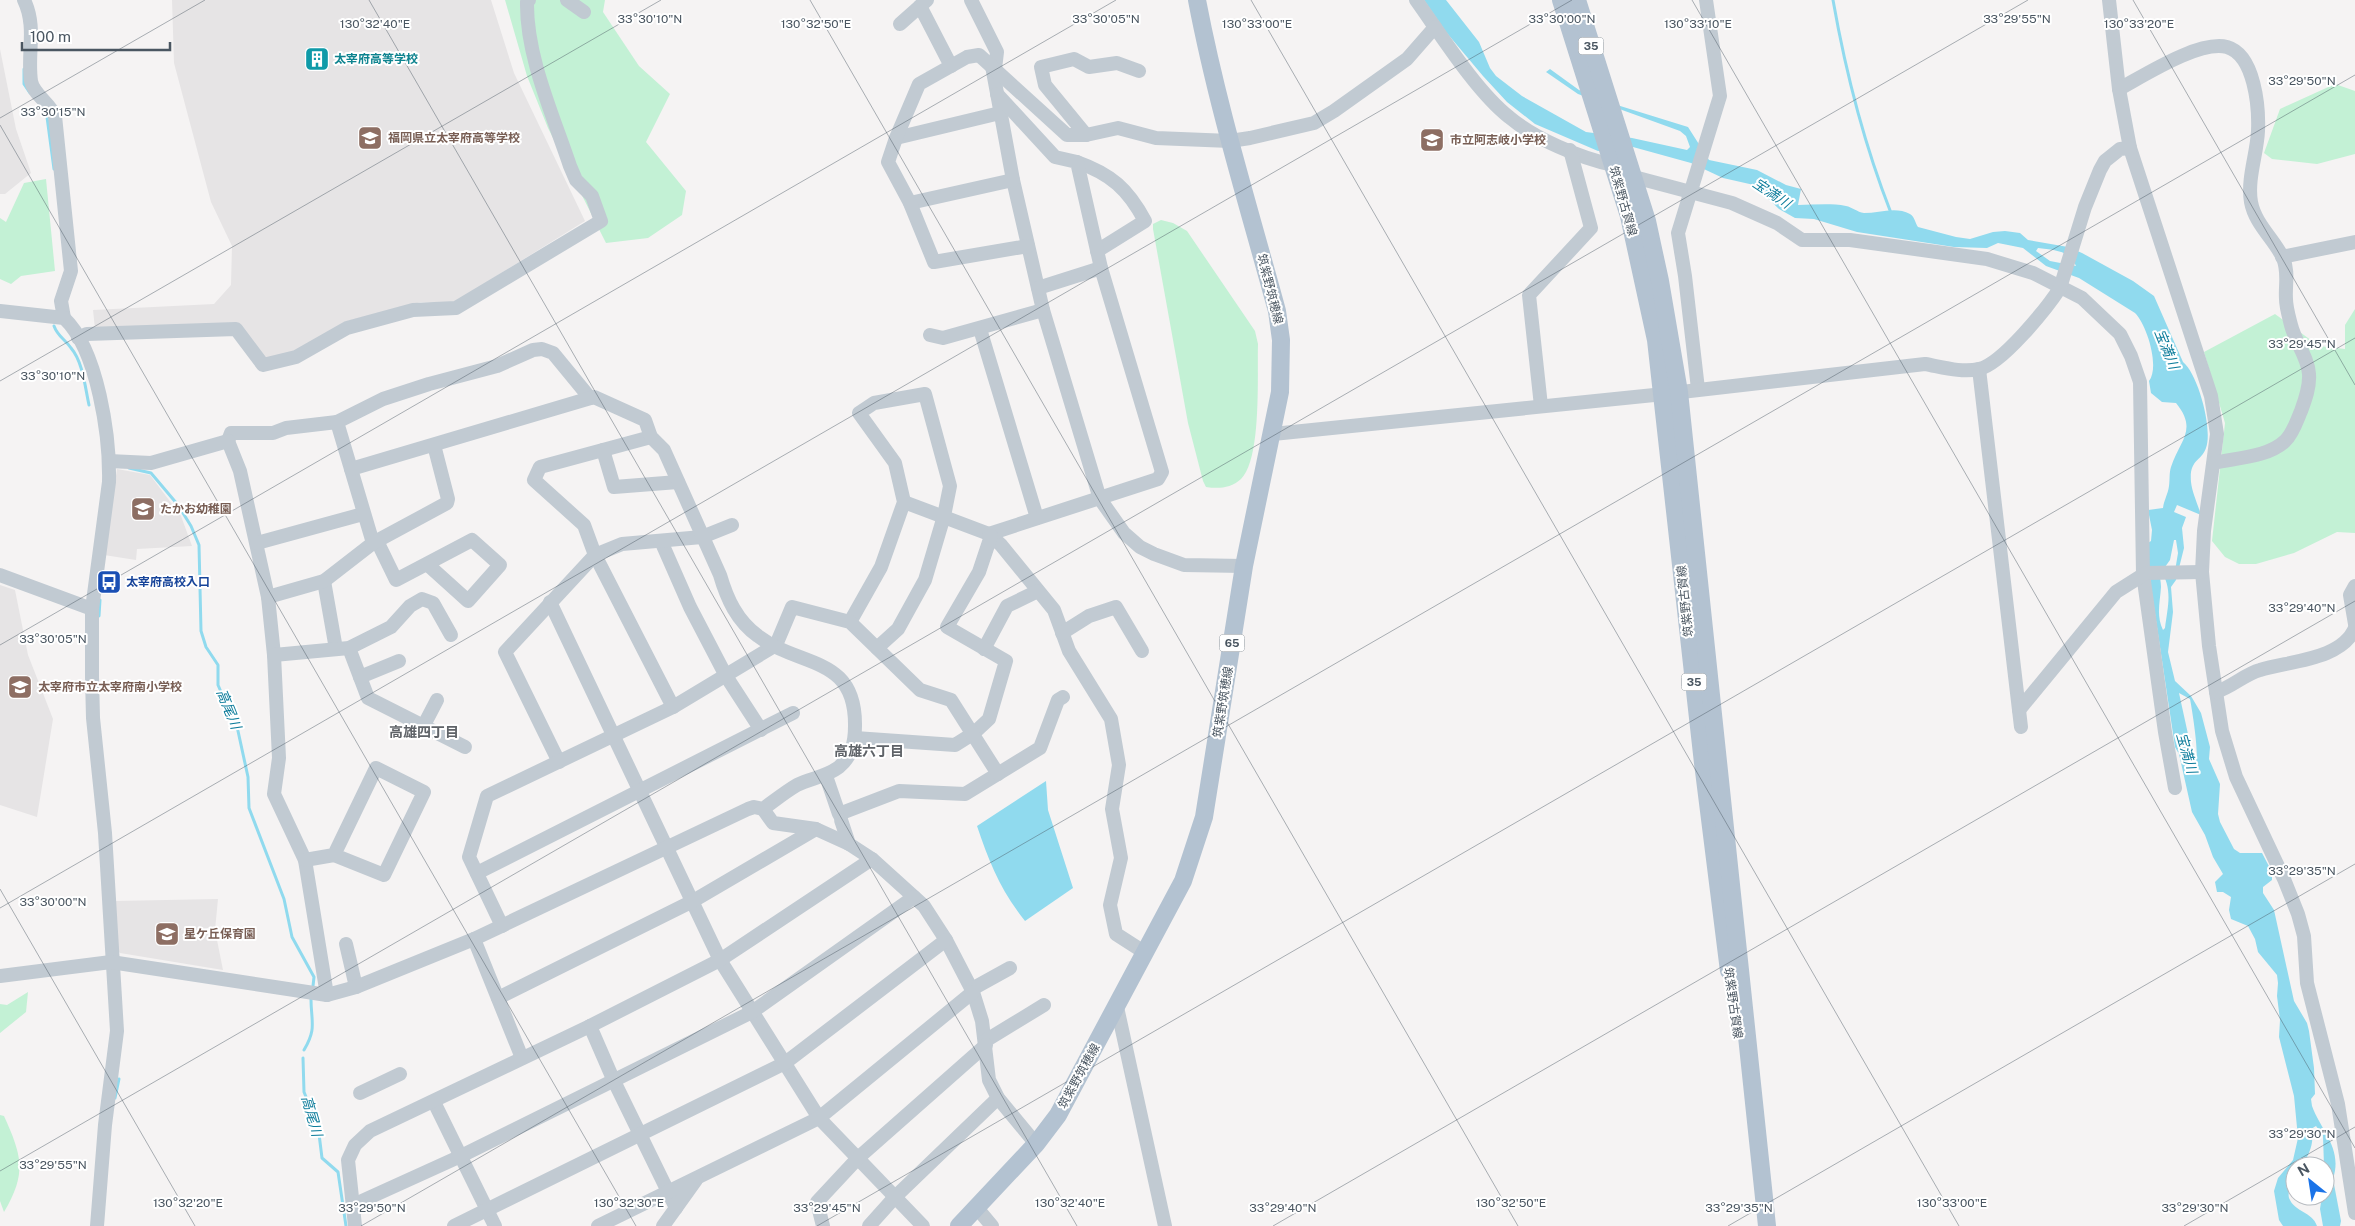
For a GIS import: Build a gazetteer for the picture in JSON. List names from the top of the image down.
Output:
{
  "streets": {
    "main road": [
      "35",
      "筑紫野古賀線",
      "筑紫野筑穂線",
      "65"
    ]
  },
  "districts": ["高雄四丁目", "高雄六丁目"],
  "water": ["宝満川", "高尾川"],
  "places": {
    "building": ["太宰府高等学校"],
    "school or university": [
      "福岡県立太宰府高等学校",
      "市立阿志岐小学校",
      "たかお幼稚園",
      "太宰府市立太宰府南小学校",
      "星ケ丘保育園"
    ],
    "bus stop": ["太宰府高校入口"]
  },
  "scale_bar": "100 m",
  "north": "top left",
  "coordinates": [
    "33°30'10\"N",
    "33°30'05\"N",
    "33°30'00\"N",
    "33°29'55\"N",
    "130°33'20\"E",
    "130°32'40\"E",
    "130°32'50\"E",
    "130°33'00\"E",
    "130°33'10\"E",
    "33°29'50\"N",
    "33°30'15\"N",
    "33°29'45\"N",
    "33°29'40\"N",
    "33°29'35\"N",
    "33°29'30\"N",
    "130°32'20\"E",
    "130°32'30\"E"
  ]
}
